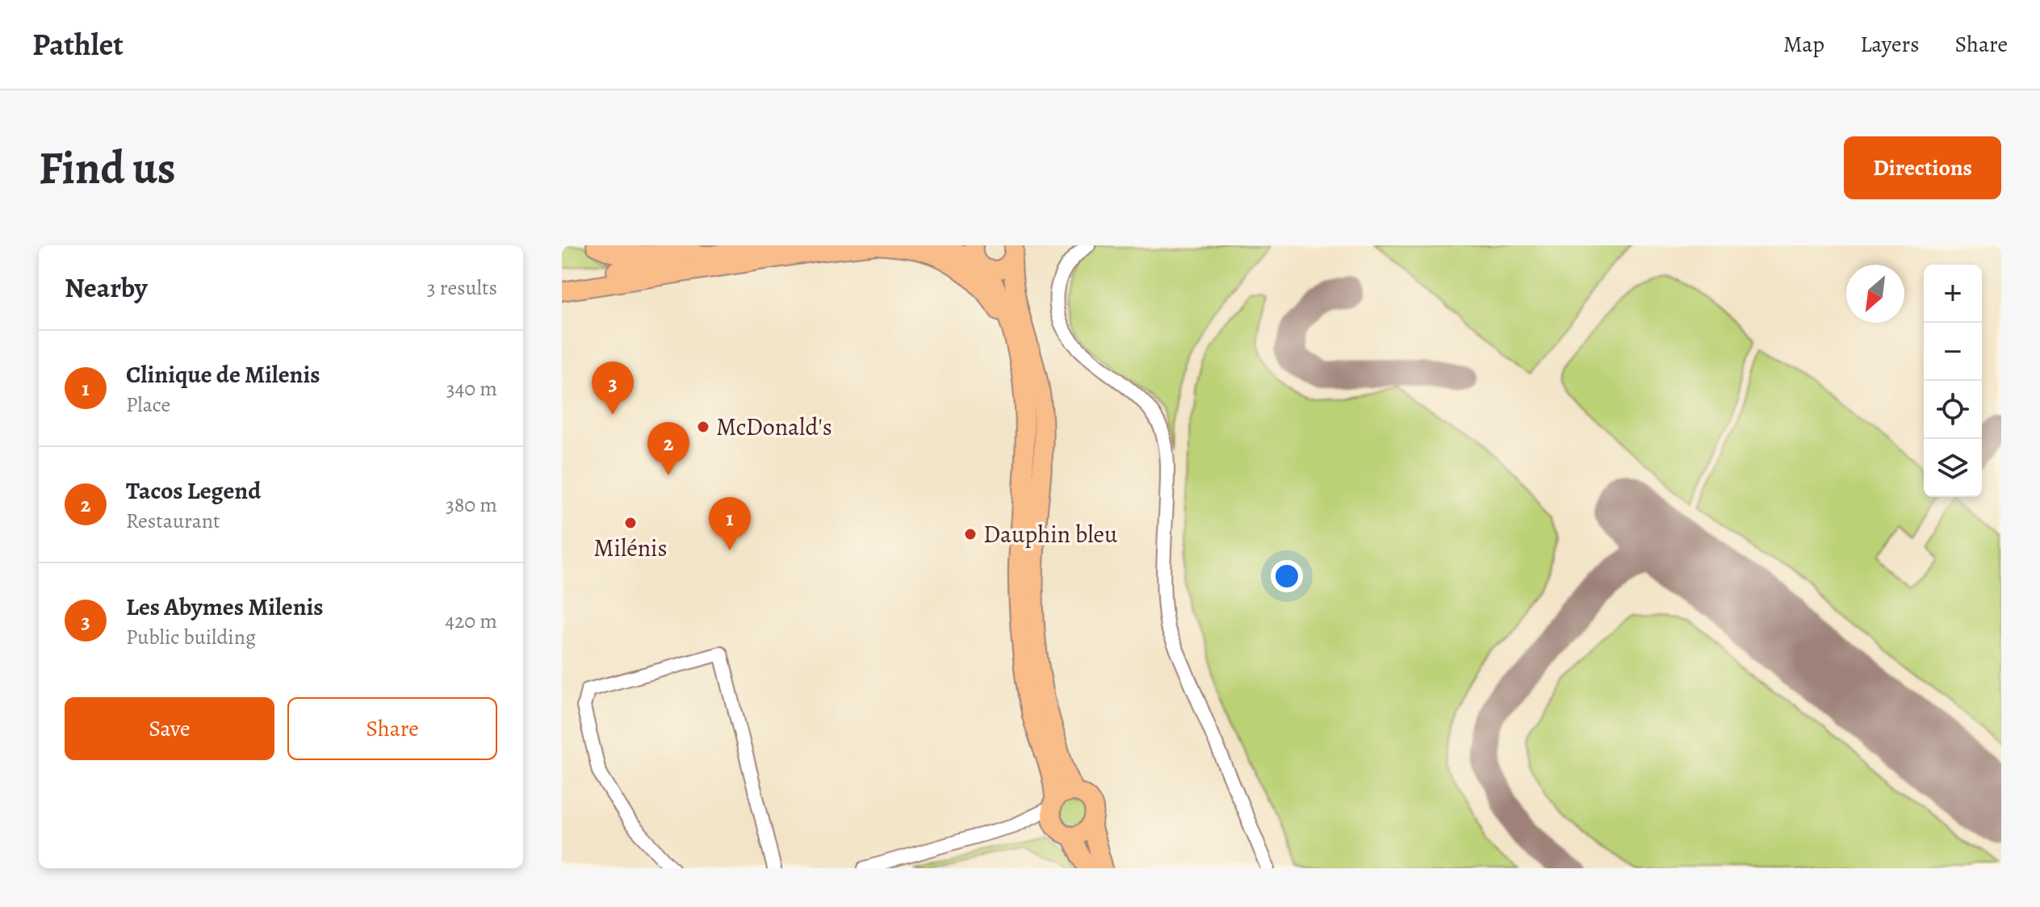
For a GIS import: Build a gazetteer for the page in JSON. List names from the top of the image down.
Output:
{
  "places": ["McDonald's", "Milénis", "Dauphin bleu"],
  "north": "bottom left",
  "page": {
    "header": "Pathlet",
    "nav": ["Map", "Layers", "Share"],
    "buttons": [
      "Directions",
      ["Save", "Share"]
    ],
    "title": "Find us",
    "heading": ["Nearby", "3 results"],
    "map_buttons": ["+", "−"],
    "list": [
      {
        "mark": "1",
        "name": "Clinique de Milenis",
        "note": "Place",
        "value": "340 m"
      },
      {
        "mark": "2",
        "name": "Tacos Legend",
        "note": "Restaurant",
        "value": "380 m"
      },
      {
        "mark": "3",
        "name": "Les Abymes Milenis",
        "note": "Public building",
        "value": "420 m"
      }
    ],
    "pins": ["3", "2", "1"]
  }
}
